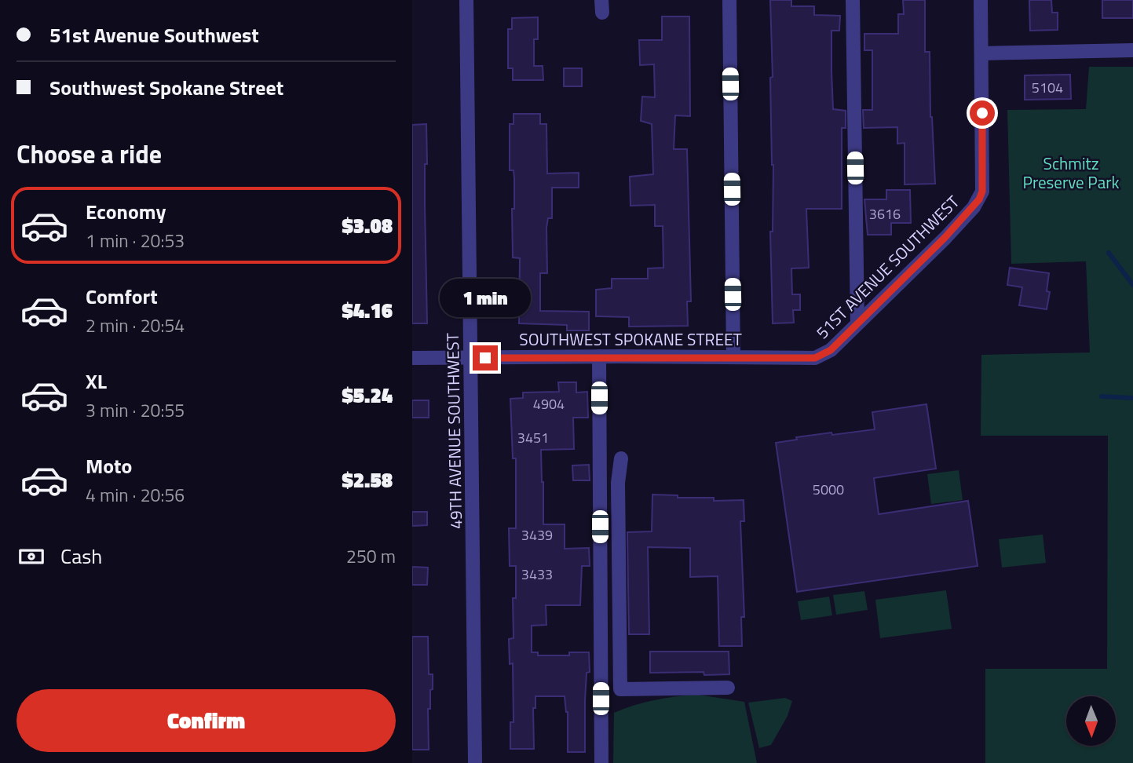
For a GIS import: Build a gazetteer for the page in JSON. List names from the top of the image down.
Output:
{
  "streets": {
    "street": ["51ST AVENUE SOUTHWEST", "SOUTHWEST SPOKANE STREET", "49TH AVENUE SOUTHWEST"]
  },
  "crossings": [
    ["51ST AVENUE SOUTHWEST", "SOUTHWEST SPOKANE STREET"],
    ["SOUTHWEST SPOKANE STREET", "49TH AVENUE SOUTHWEST"]
  ],
  "parks": ["Schmitz Preserve Park"],
  "house_numbers": [
    "5104",
    "3616",
    "4904",
    "3451",
    "5000",
    "3439",
    "3433"
  ],
  "north": "bottom",
  "page": {
    "banner": ["51st Avenue Southwest", "Southwest Spokane Street"],
    "heading": "Choose a ride",
    "list": [
      {
        "name": "Economy",
        "note": "1 min · 20:53",
        "value": "$3.08"
      },
      {
        "name": "Comfort",
        "note": "2 min · 20:54",
        "value": "$4.16"
      },
      {
        "name": "XL",
        "note": "3 min · 20:55",
        "value": "$5.24"
      },
      {
        "name": "Moto",
        "note": "4 min · 20:56",
        "value": "$2.58"
      }
    ],
    "bubble": "1 min",
    "pay": ["Cash", "250 m"],
    "buttons": "Confirm"
  }
}
